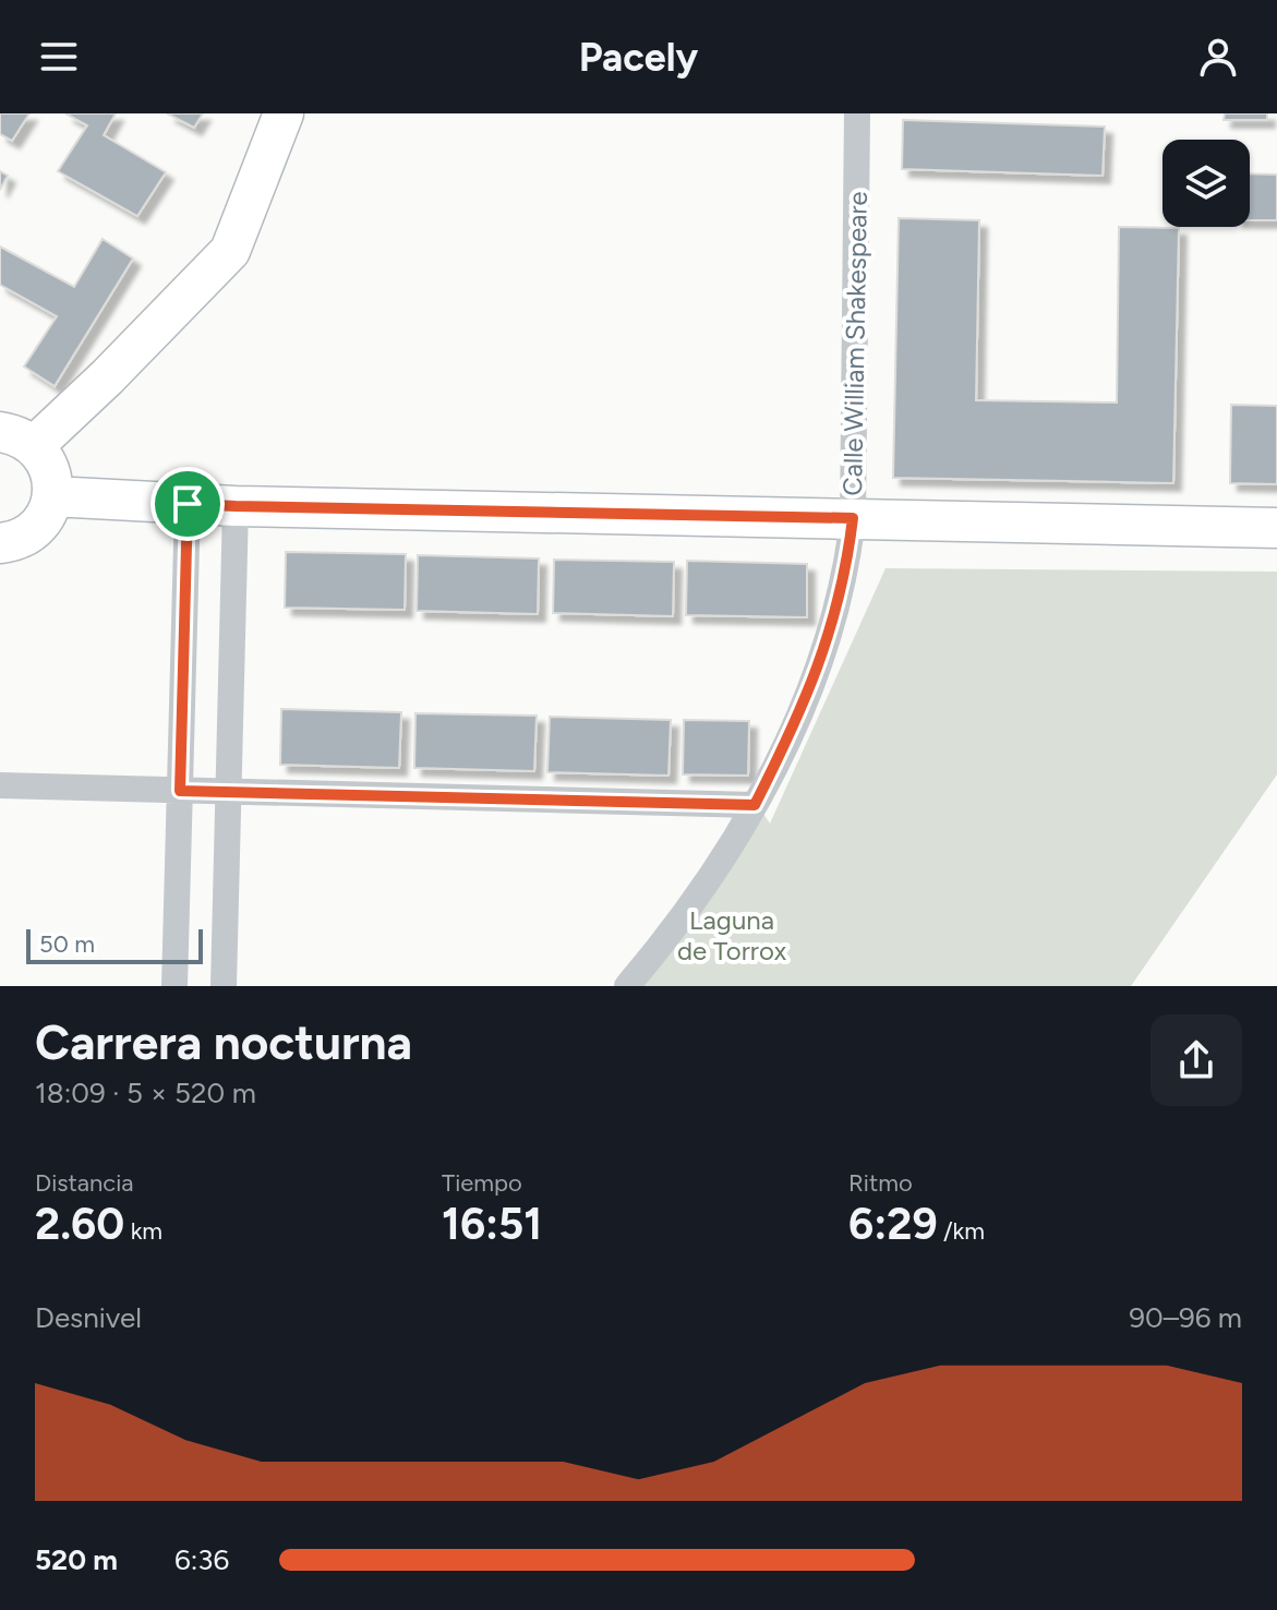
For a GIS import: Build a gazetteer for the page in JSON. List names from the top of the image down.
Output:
{
  "streets": {
    "street": ["Calle William Shakespeare"]
  },
  "parks": ["Laguna de Torrox"],
  "scale_bar": "50 m",
  "page": {
    "header": "Pacely",
    "scale": "50 m",
    "heading": ["Carrera nocturna", "18:09 · 5 × 520 m"],
    "stats": [
      ["Distancia", "2.60 km"],
      ["Tiempo", "16:51"],
      ["Ritmo", "6:29 /km"]
    ],
    "chart": ["Desnivel", "90–96 m"],
    "list": [
      {
        "name": "520 m",
        "note": "6:36"
      }
    ]
  }
}
